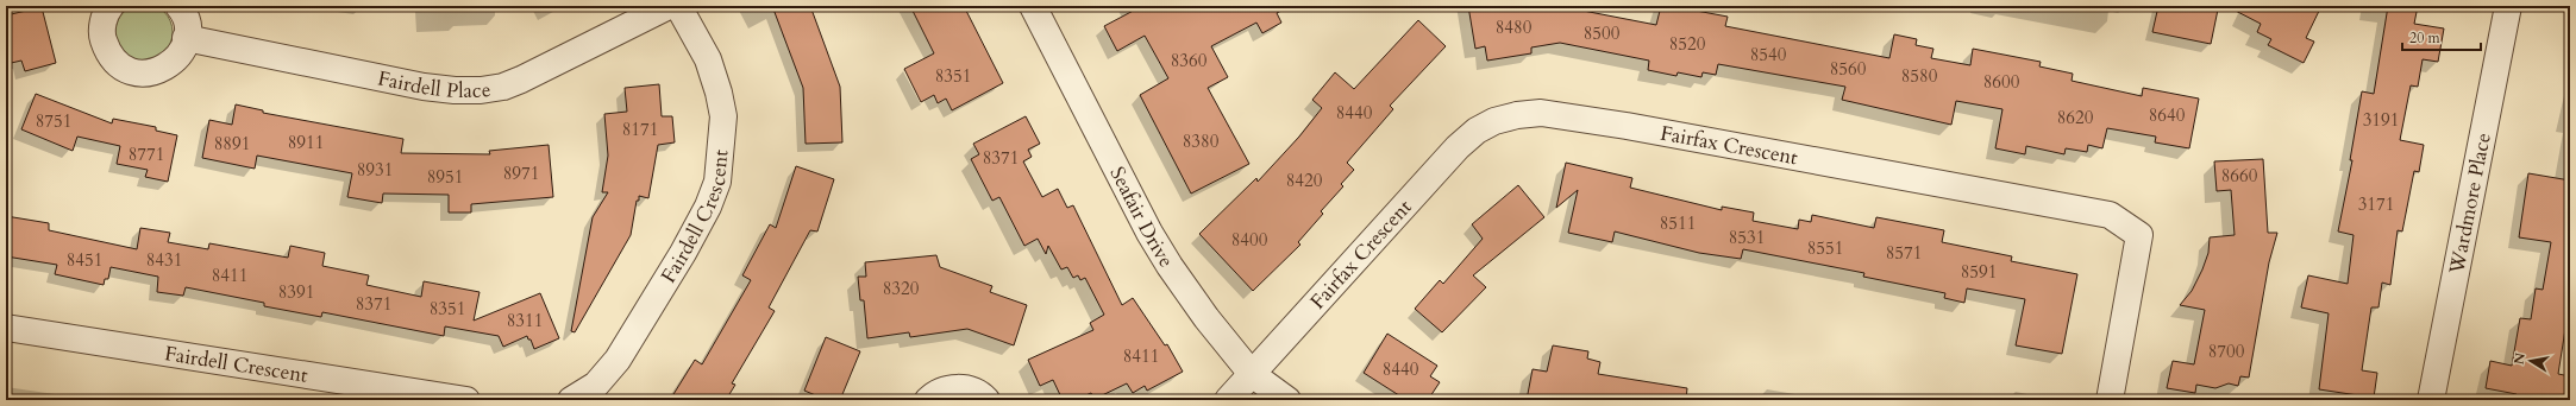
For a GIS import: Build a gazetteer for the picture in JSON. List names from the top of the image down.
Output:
{
  "streets": {
    "street": [
      "Fairdell Place",
      "Fairfax Crescent",
      "Wardmore Place",
      "Fairdell Crescent",
      "Seafair Drive"
    ]
  },
  "crossings": [
    ["Fairfax Crescent", "Seafair Drive"]
  ],
  "house_numbers": [
    "8480",
    "8500",
    "8520",
    "8540",
    "8360",
    "8560",
    "8351",
    "8580",
    "8600",
    "8440",
    "8640",
    "8620",
    "3191",
    "8751",
    "8171",
    "8380",
    "8911",
    "8891",
    "8771",
    "8371",
    "8931",
    "8971",
    "8660",
    "8951",
    "8420",
    "3171",
    "8511",
    "8531",
    "8400",
    "8551",
    "8571",
    "8451",
    "8431",
    "8591",
    "8411",
    "8320",
    "8391",
    "8371",
    "8351",
    "8311",
    "8700",
    "8411",
    "8440"
  ],
  "scale_bar": "20 m",
  "north": "left"
}
